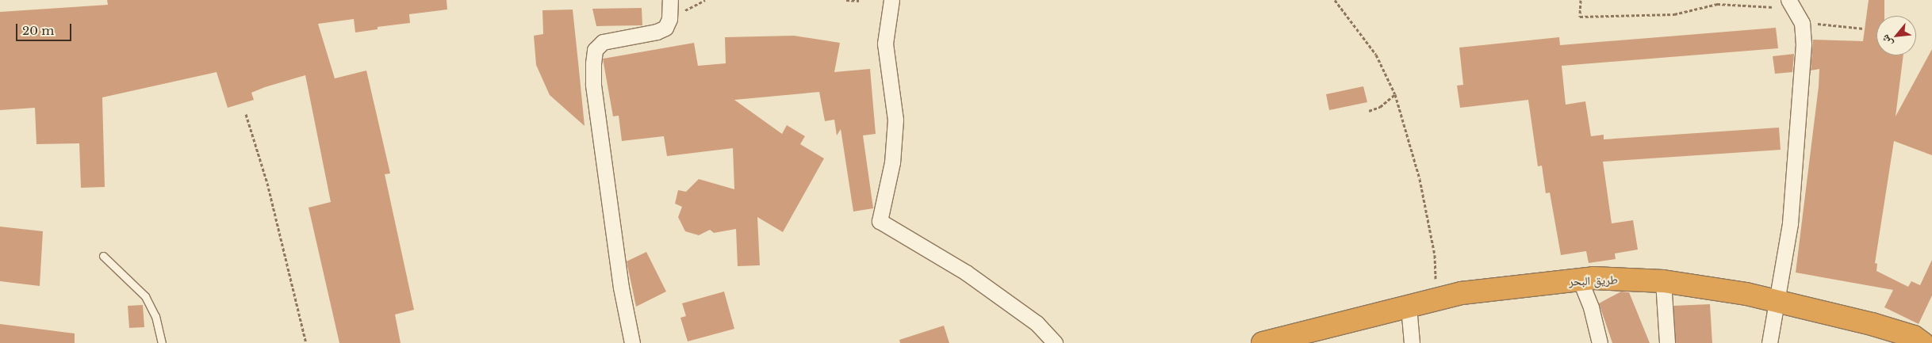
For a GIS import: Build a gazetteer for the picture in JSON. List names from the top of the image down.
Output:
{
  "streets": {
    "highway": ["طريق البحر"]
  },
  "scale_bar": "20 m",
  "north": "bottom left"
}
